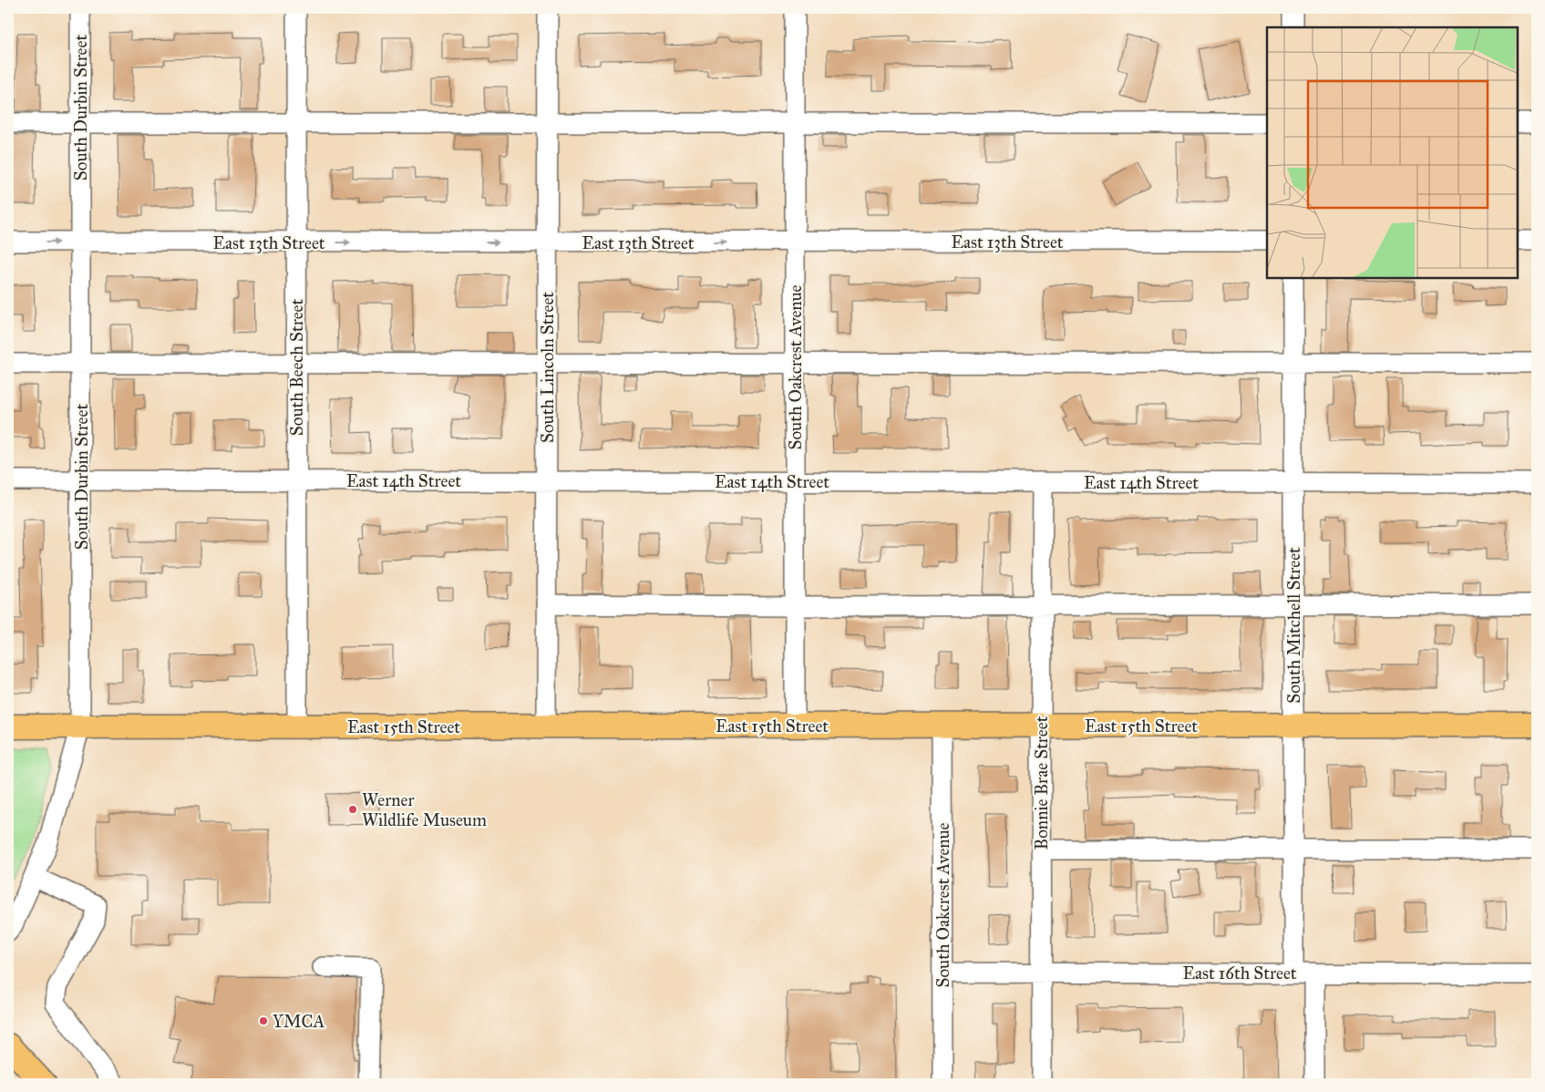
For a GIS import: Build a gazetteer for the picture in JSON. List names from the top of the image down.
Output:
{
  "streets": {
    "main road": ["East 15th Street"],
    "street": [
      "South Durbin Street",
      "East 13th Street",
      "South Beech Street",
      "South Lincoln Street",
      "South Oakcrest Avenue",
      "East 14th Street",
      "South Mitchell Street",
      "Bonnie Brae Street",
      "East 16th Street"
    ]
  },
  "crossings": [
    ["South Durbin Street", "East 13th Street"],
    ["South Durbin Street", "East 14th Street"],
    ["South Durbin Street", "East 15th Street"],
    ["East 13th Street", "South Beech Street"],
    ["East 13th Street", "South Lincoln Street"],
    ["East 13th Street", "South Oakcrest Avenue"],
    ["South Beech Street", "East 14th Street"],
    ["South Beech Street", "East 15th Street"],
    ["South Lincoln Street", "East 14th Street"],
    ["South Lincoln Street", "East 15th Street"],
    ["South Oakcrest Avenue", "East 14th Street"],
    ["South Oakcrest Avenue", "East 15th Street"],
    ["South Oakcrest Avenue", "East 16th Street"],
    ["East 14th Street", "South Mitchell Street"],
    ["East 14th Street", "Bonnie Brae Street"],
    ["South Mitchell Street", "East 15th Street"],
    ["South Mitchell Street", "East 16th Street"],
    ["East 15th Street", "Bonnie Brae Street"],
    ["Bonnie Brae Street", "East 16th Street"]
  ],
  "places": ["Werner Wildlife Museum", "YMCA"]
}
